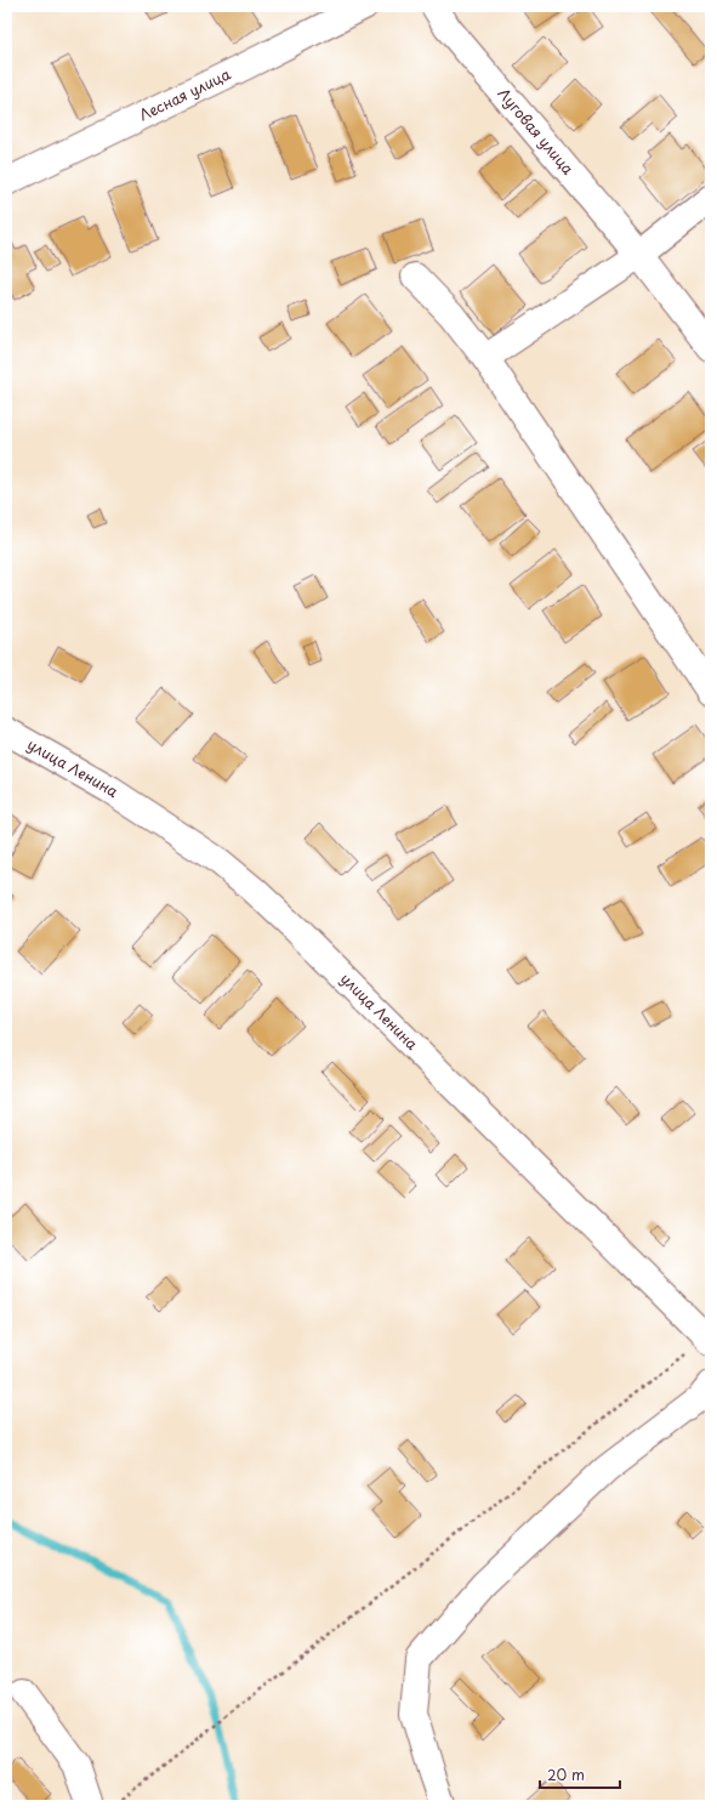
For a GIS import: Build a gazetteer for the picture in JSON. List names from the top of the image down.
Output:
{
  "streets": {
    "street": ["Лесная улица", "Луговая улица", "улица Ленина"]
  },
  "scale_bar": "20 m"
}
